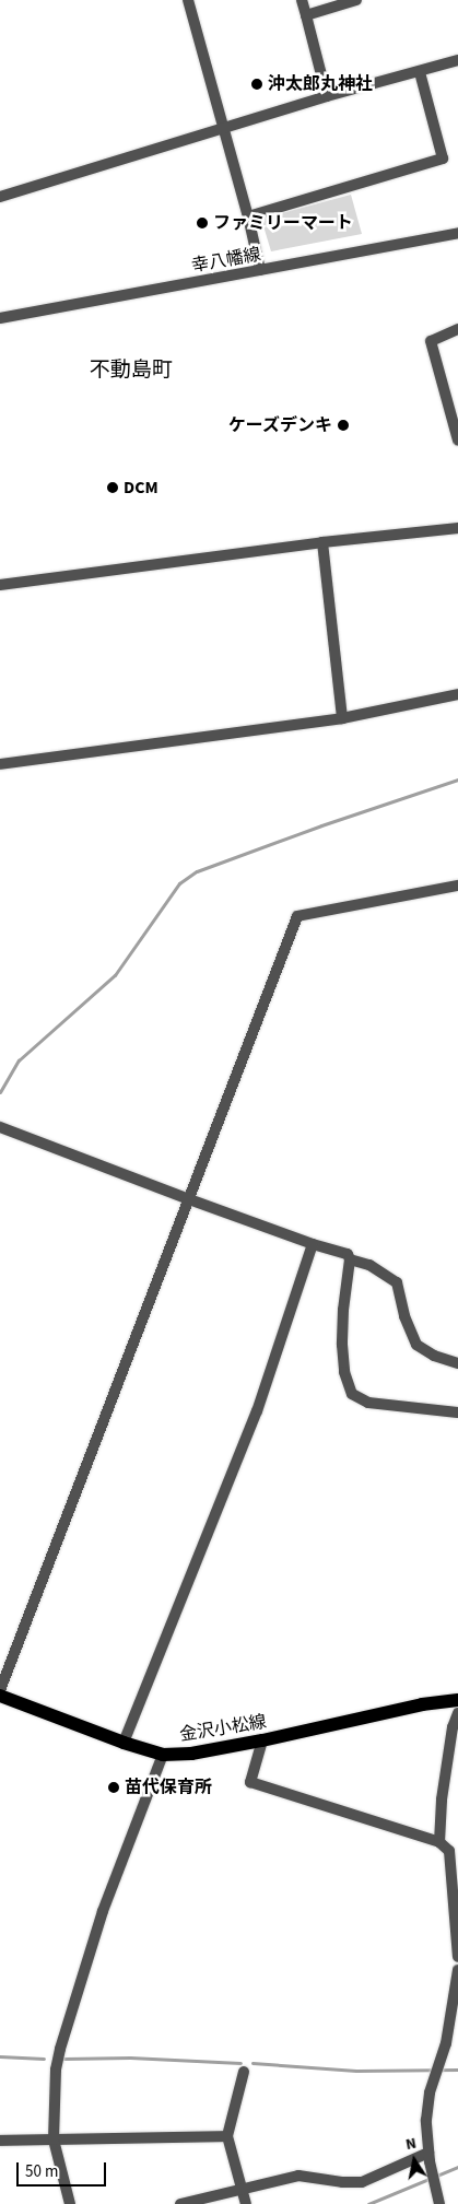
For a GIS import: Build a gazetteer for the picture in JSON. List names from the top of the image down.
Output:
{
  "streets": {
    "main road": ["金沢小松線"],
    "street": ["幸八幡線"]
  },
  "districts": ["不動島町"],
  "places": [
    "沖太郎丸神社",
    "ファミリーマート",
    "ケーズデンキ",
    "DCM",
    "苗代保育所"
  ],
  "scale_bar": "50 m",
  "north": "top"
}
